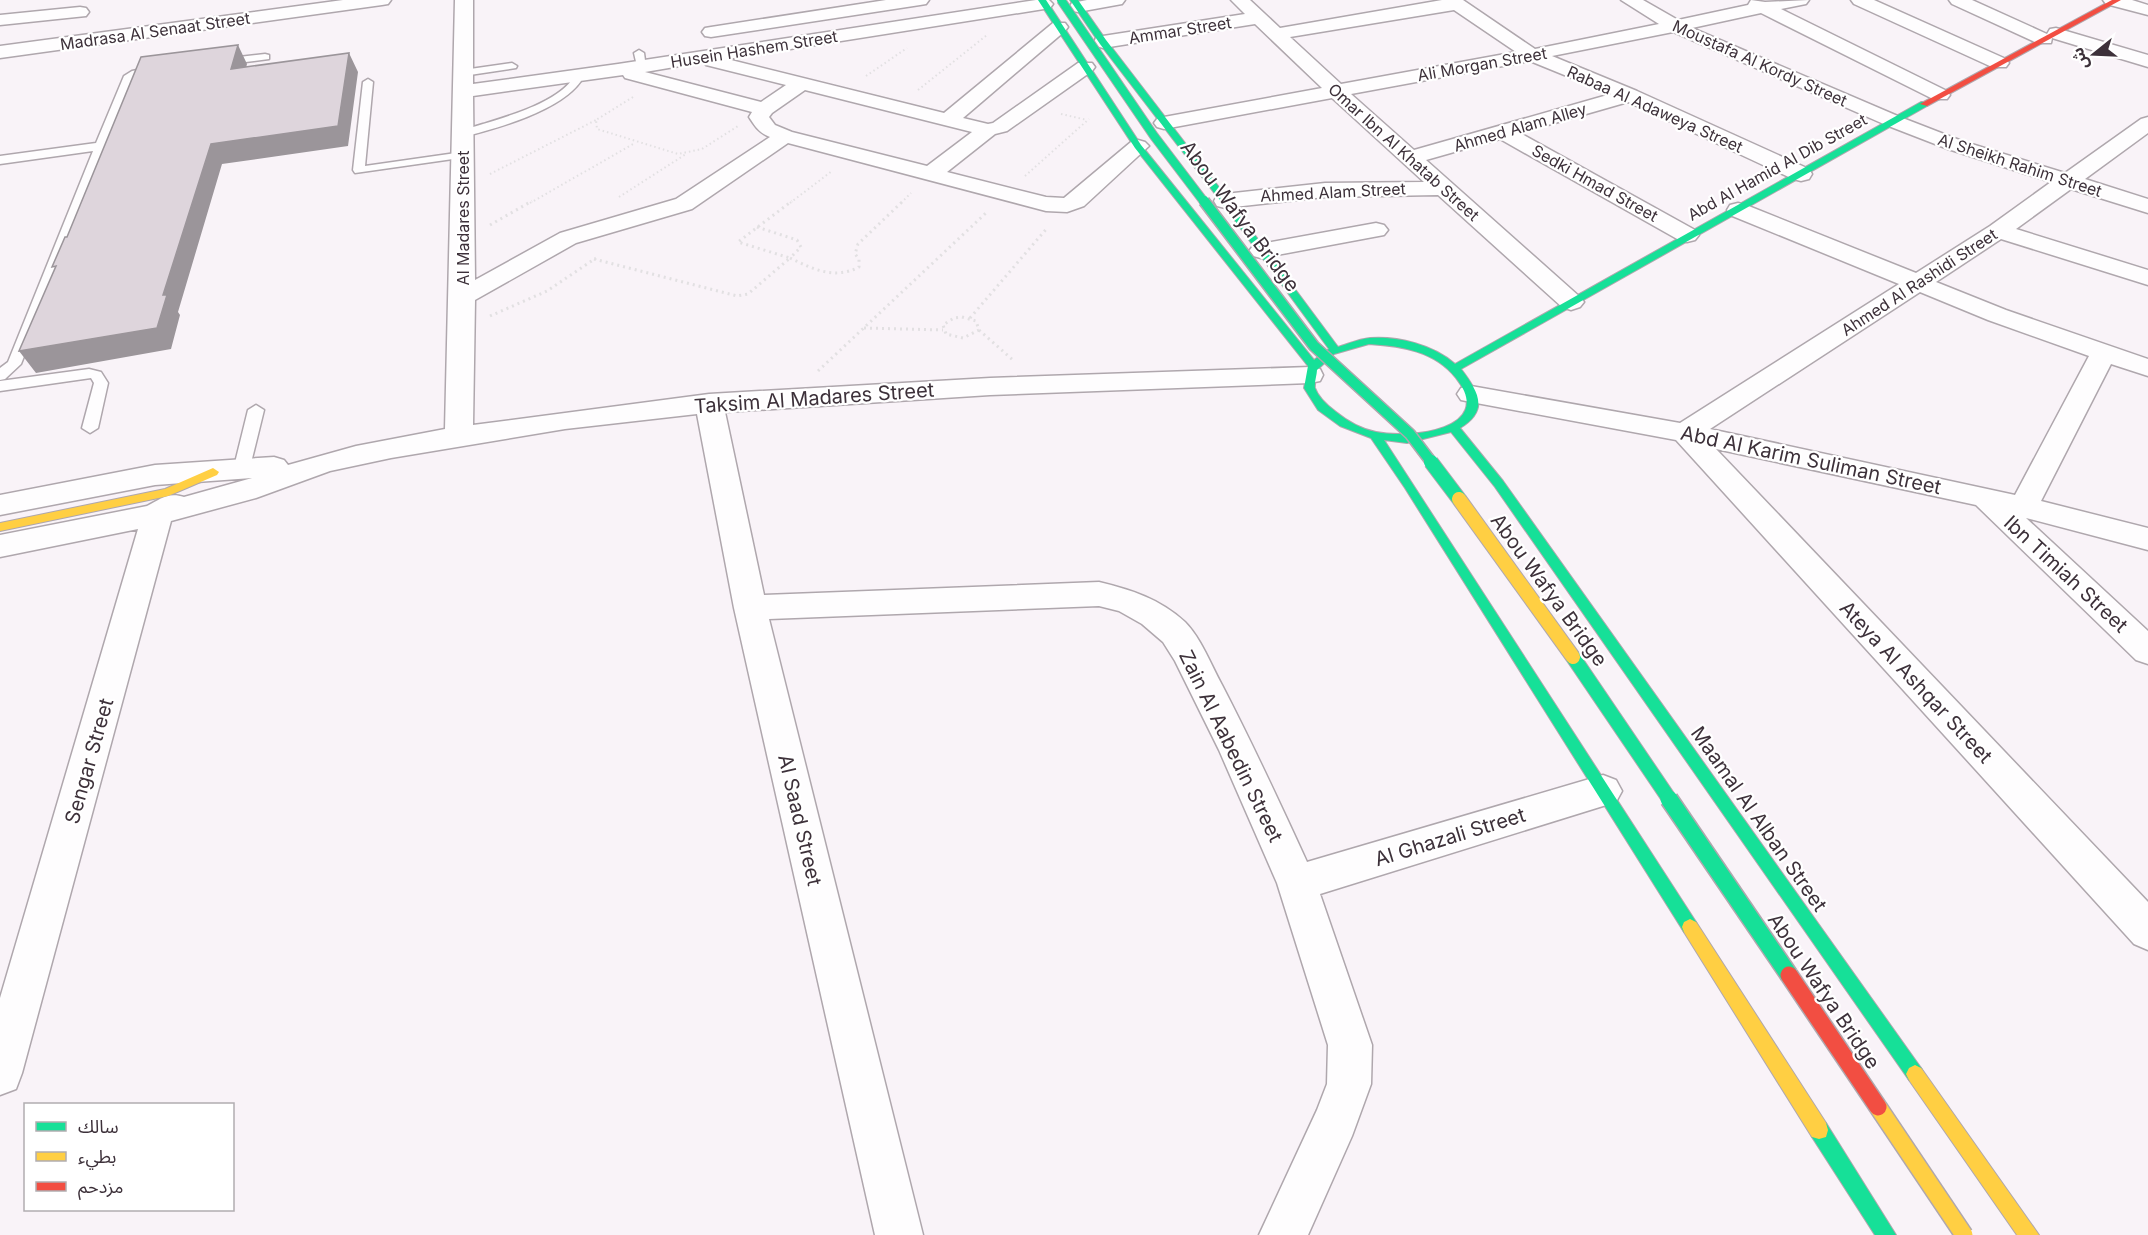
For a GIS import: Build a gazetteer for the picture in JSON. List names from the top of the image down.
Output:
{
  "streets": {
    "main road": ["Abd Al Hamid Al Dib Street", "Abou Wafya Bridge", "Maamal Al Alban Street"],
    "street": [
      "Ammar Street",
      "Madrasa Al Senaat Street",
      "Husein Hashem Street",
      "Moustafa Al Kordy Street",
      "Ali Morgan Street",
      "Rabaa Al Adaweya Street",
      "Ahmed Alam Alley",
      "Omar Ibn Al Khatab Street",
      "Al Sheikh Rahim Street",
      "Sedki Hmad Street",
      "Ahmed Alam Street",
      "Al Madares Street",
      "Ahmed Al Rashidi Street",
      "Taksim Al Madares Street",
      "Abd Al Karim Suliman Street",
      "Ibn Timiah Street",
      "Ateya Al Ashqar Street",
      "Zain Al Aabedin Street",
      "Sengar Street",
      "Al Saad Street",
      "Al Ghazali Street"
    ]
  },
  "crossings": [
    ["Ammar Street", "Omar Ibn Al Khatab Street"],
    ["Husein Hashem Street", "Abou Wafya Bridge"],
    ["Husein Hashem Street", "Al Madares Street"],
    ["Moustafa Al Kordy Street", "Ali Morgan Street"],
    ["Moustafa Al Kordy Street", "Al Sheikh Rahim Street"],
    ["Moustafa Al Kordy Street", "Abd Al Hamid Al Dib Street"],
    ["Ali Morgan Street", "Rabaa Al Adaweya Street"],
    ["Ali Morgan Street", "Omar Ibn Al Khatab Street"],
    ["Rabaa Al Adaweya Street", "Ahmed Alam Alley"],
    ["Rabaa Al Adaweya Street", "Abd Al Hamid Al Dib Street"],
    ["Ahmed Alam Alley", "Omar Ibn Al Khatab Street"],
    ["Ahmed Alam Alley", "Sedki Hmad Street"],
    ["Omar Ibn Al Khatab Street", "Abd Al Hamid Al Dib Street"],
    ["Omar Ibn Al Khatab Street", "Ahmed Alam Street"],
    ["Al Sheikh Rahim Street", "Abd Al Hamid Al Dib Street"],
    ["Al Sheikh Rahim Street", "Ahmed Al Rashidi Street"],
    ["Abd Al Hamid Al Dib Street", "Sedki Hmad Street"],
    ["Abd Al Hamid Al Dib Street", "Taksim Al Madares Street"],
    ["Abd Al Hamid Al Dib Street", "Abd Al Karim Suliman Street"],
    ["Abd Al Hamid Al Dib Street", "Maamal Al Alban Street"],
    ["Al Madares Street", "Taksim Al Madares Street"],
    ["Ahmed Al Rashidi Street", "Abd Al Karim Suliman Street"],
    ["Ahmed Al Rashidi Street", "Ateya Al Ashqar Street"],
    ["Taksim Al Madares Street", "Abd Al Karim Suliman Street"],
    ["Taksim Al Madares Street", "Sengar Street"],
    ["Taksim Al Madares Street", "Maamal Al Alban Street"],
    ["Taksim Al Madares Street", "Al Saad Street"],
    ["Abd Al Karim Suliman Street", "Ibn Timiah Street"],
    ["Abd Al Karim Suliman Street", "Ateya Al Ashqar Street"],
    ["Abd Al Karim Suliman Street", "Maamal Al Alban Street"],
    ["Zain Al Aabedin Street", "Al Saad Street"],
    ["Zain Al Aabedin Street", "Al Ghazali Street"]
  ],
  "legend": ["سالك", "بطيء", "مزدحم"],
  "north": "left"
}
